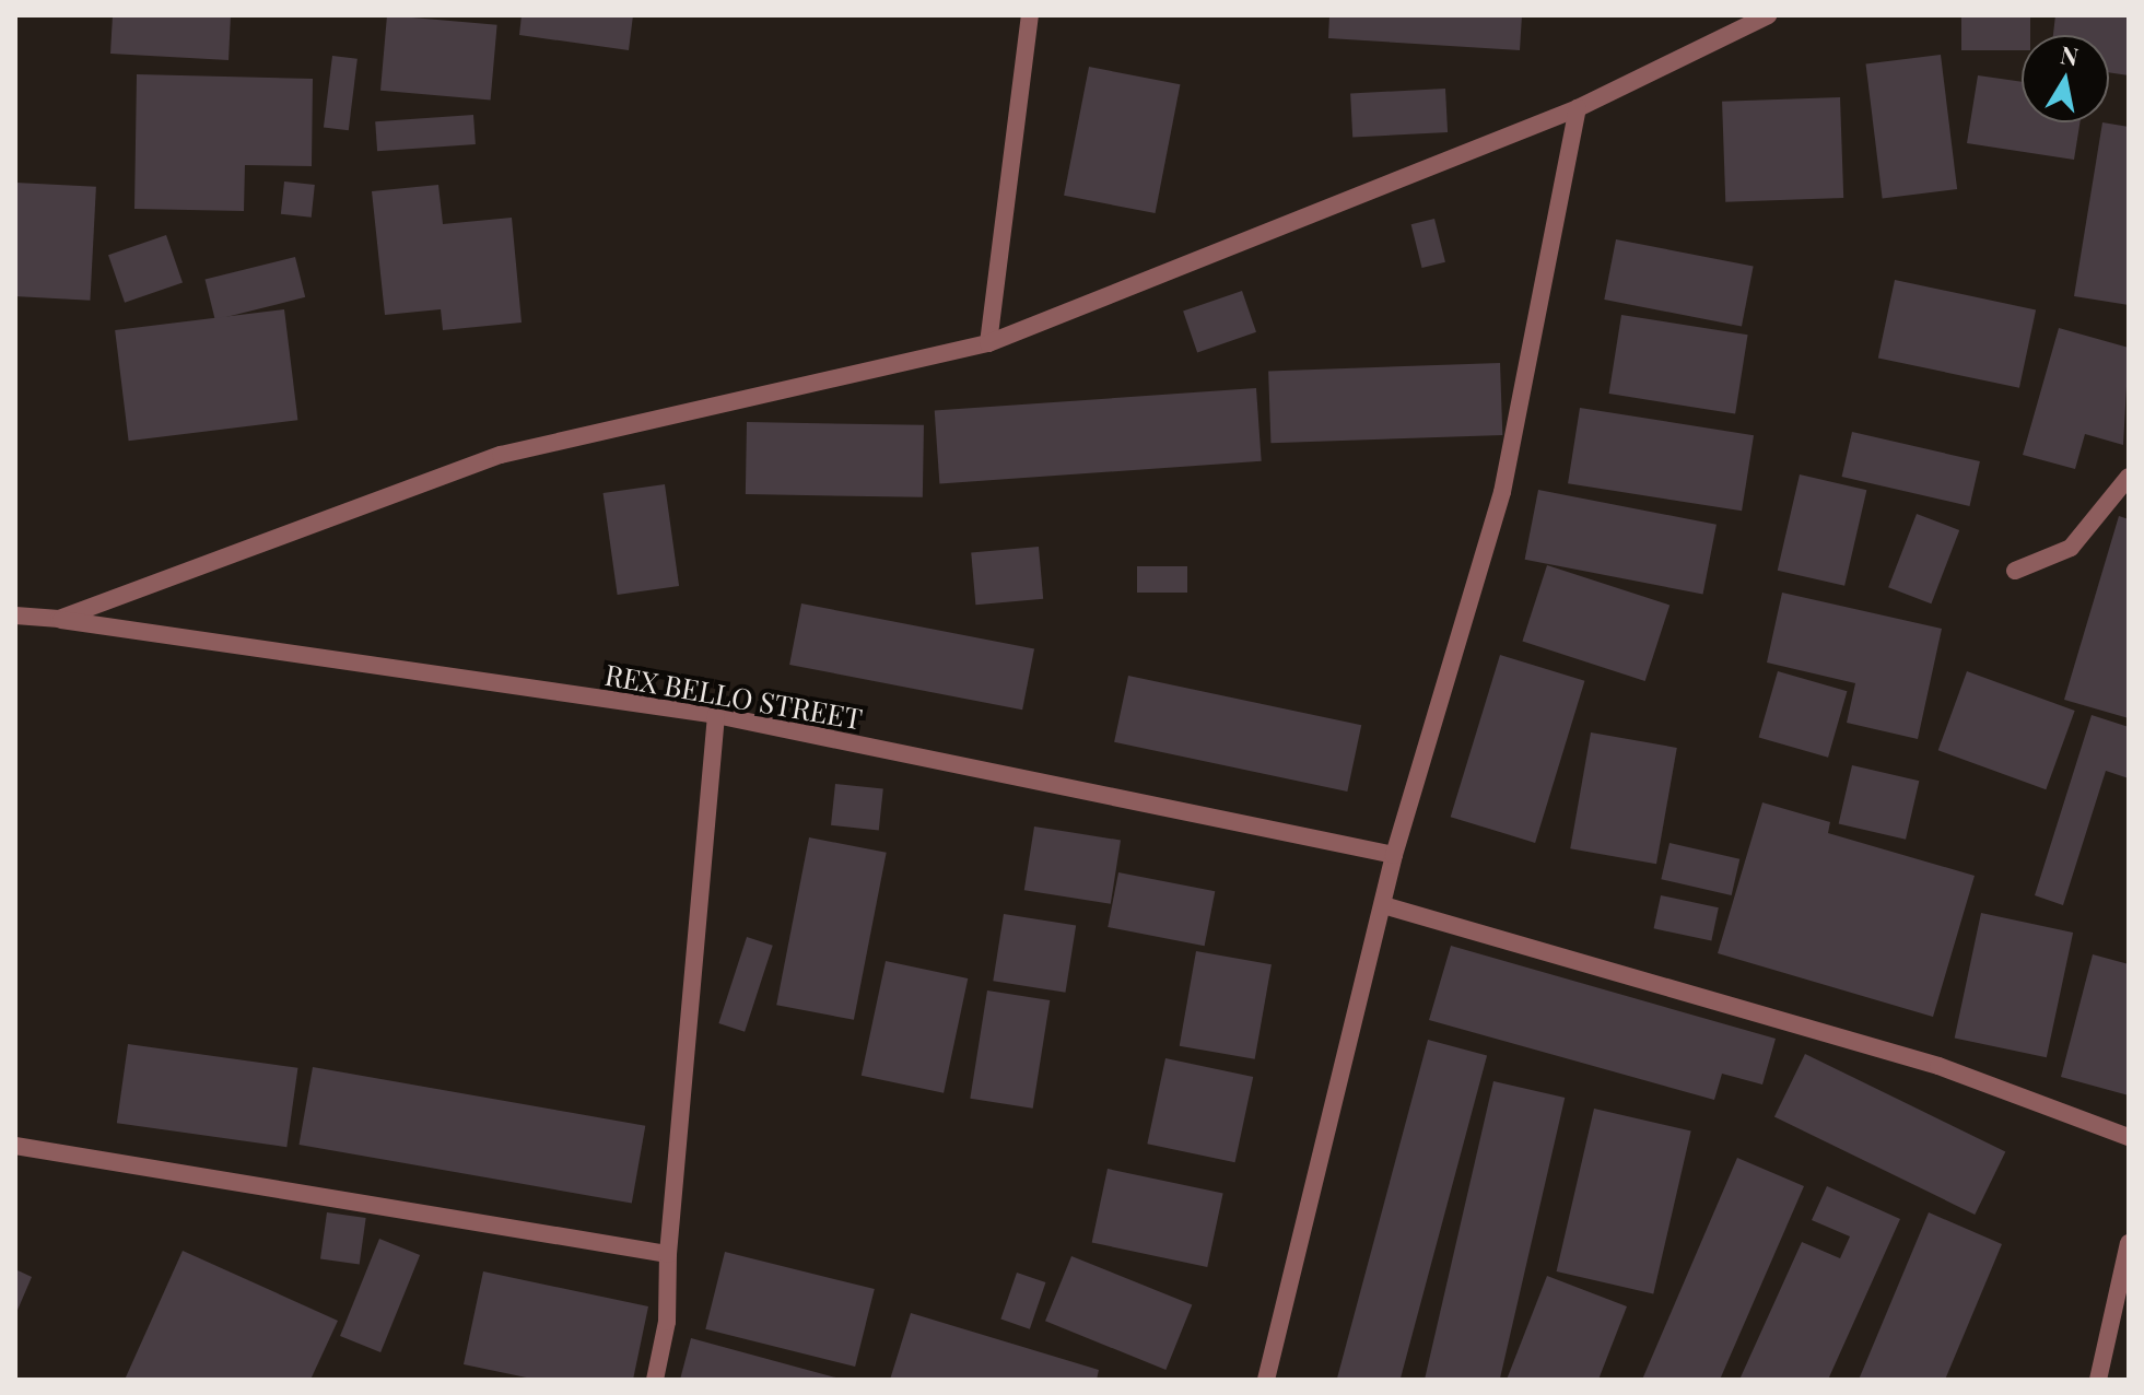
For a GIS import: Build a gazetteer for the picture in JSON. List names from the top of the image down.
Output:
{
  "streets": {
    "street": ["REX BELLO STREET"]
  },
  "north": "top"
}
